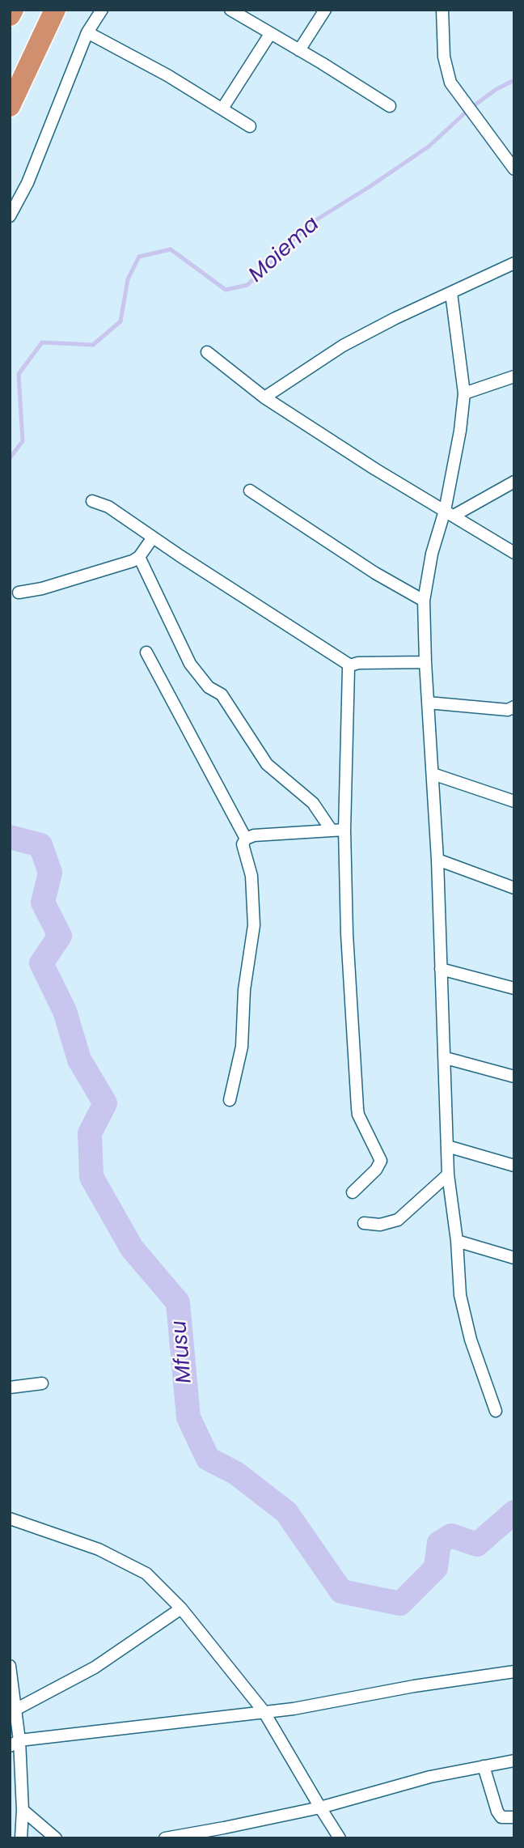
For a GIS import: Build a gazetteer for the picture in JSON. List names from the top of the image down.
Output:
{
  "water": ["Moiema", "Mfusu"]
}
